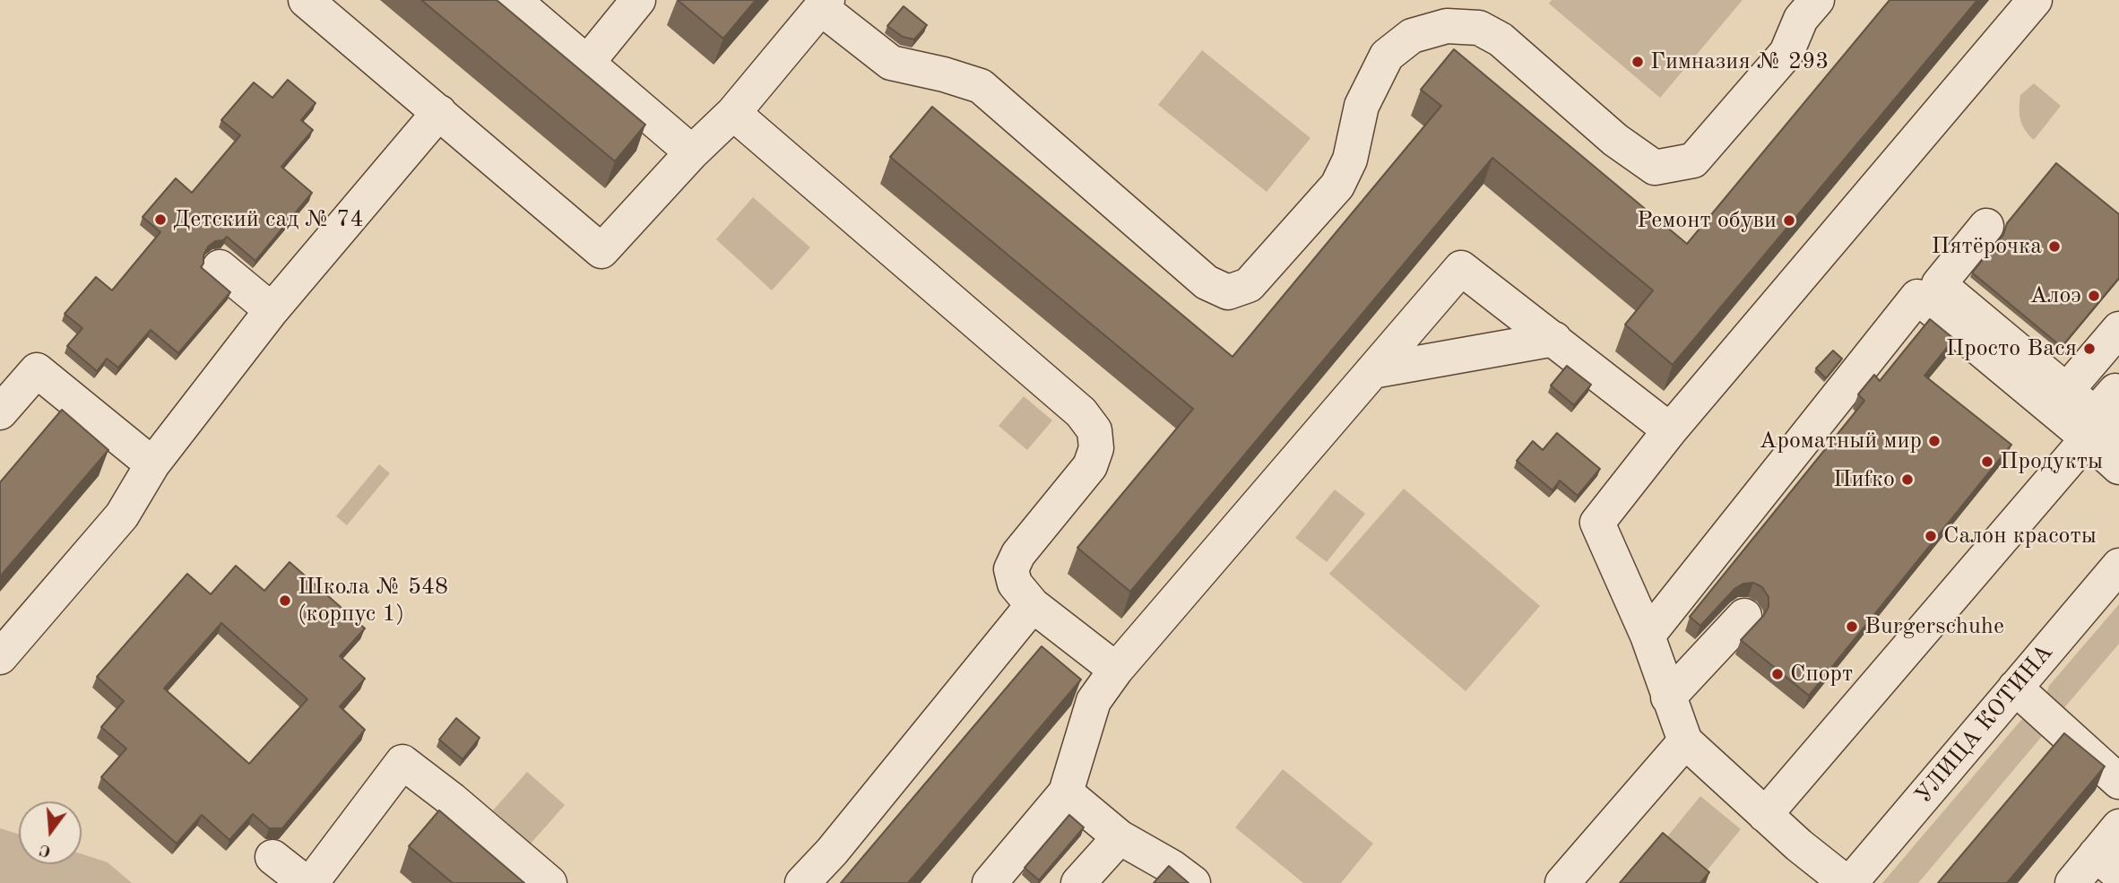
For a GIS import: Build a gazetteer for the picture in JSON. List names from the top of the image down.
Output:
{
  "streets": {
    "street": ["УЛИЦА КОТИНА"]
  },
  "places": [
    "Гимназия № 293",
    "Детский сад № 74",
    "Ремонт обуви",
    "Пятёрочка",
    "Алоэ",
    "Просто Вася",
    "Ароматный мир",
    "Продукты",
    "Пиfко",
    "Салон красоты",
    "Школа № 548 (корпус 1)",
    "Burgerschuhe",
    "Спорт"
  ],
  "north": "bottom"
}
